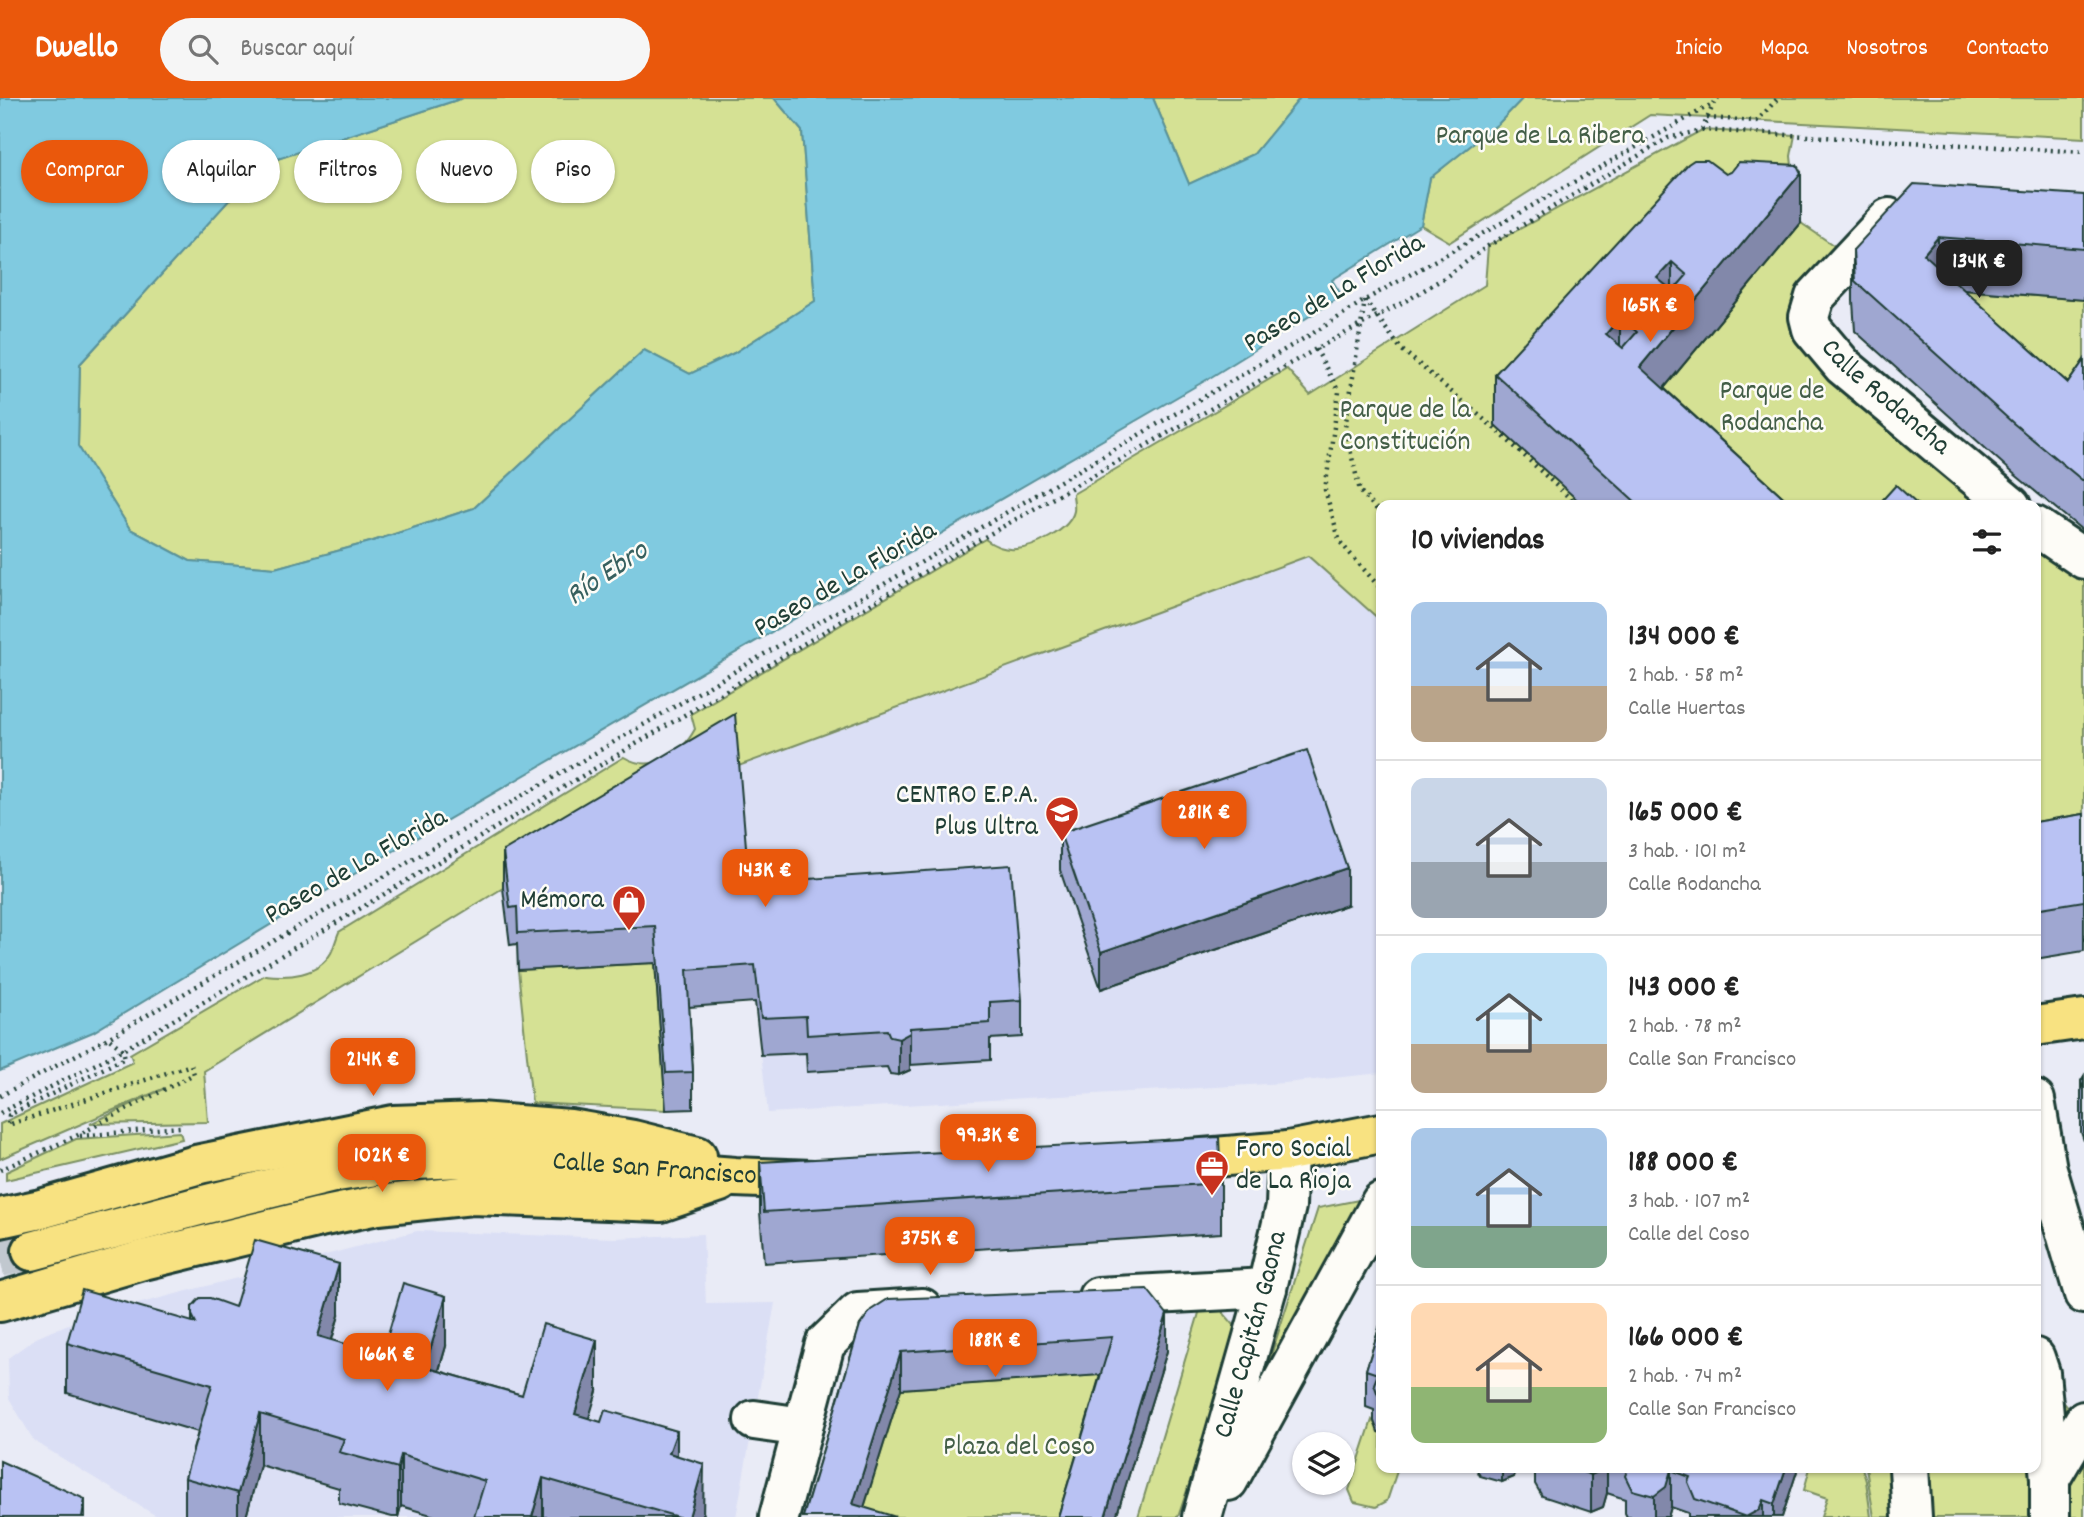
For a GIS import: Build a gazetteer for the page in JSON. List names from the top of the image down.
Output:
{
  "streets": {
    "main road": ["Calle San Francisco"],
    "street": ["Calle Rodancha", "Calle Capitán Gaona"],
    "path": ["Paseo de La Florida"]
  },
  "water": ["Río Ebro"],
  "parks": [
    "Parque de La Ribera",
    "Parque de Rodancha",
    "Parque de la Constitución",
    "Plaza del Coso"
  ],
  "places": {
    "school or university": ["CENTRO E.P.A. Plus Ultra"],
    "shop": ["Mémora"],
    "office": ["Foro Social de La Rioja"]
  },
  "page": {
    "header": "Dwello",
    "search": "Buscar aquí",
    "nav": [
      "Inicio",
      "Mapa",
      "Nosotros",
      "Contacto"
    ],
    "chip": [
      "Comprar",
      "Alquilar",
      "Filtros",
      "Nuevo",
      "Piso"
    ],
    "price": [
      "134K €",
      "165K €",
      "281K €",
      "143K €",
      "214K €",
      "99.3K €",
      "102K €",
      "375K €",
      "188K €",
      "166K €"
    ],
    "heading": "10 viviendas",
    "list": [
      {
        "name": "134 000 €",
        "note": "2 hab. · 58 m² · Calle Huertas"
      },
      {
        "name": "165 000 €",
        "note": "3 hab. · 101 m² · Calle Rodancha"
      },
      {
        "name": "143 000 €",
        "note": "2 hab. · 78 m² · Calle San Francisco"
      },
      {
        "name": "188 000 €",
        "note": "3 hab. · 107 m² · Calle del Coso"
      },
      {
        "name": "166 000 €",
        "note": "2 hab. · 74 m² · Calle San Francisco"
      }
    ]
  }
}
